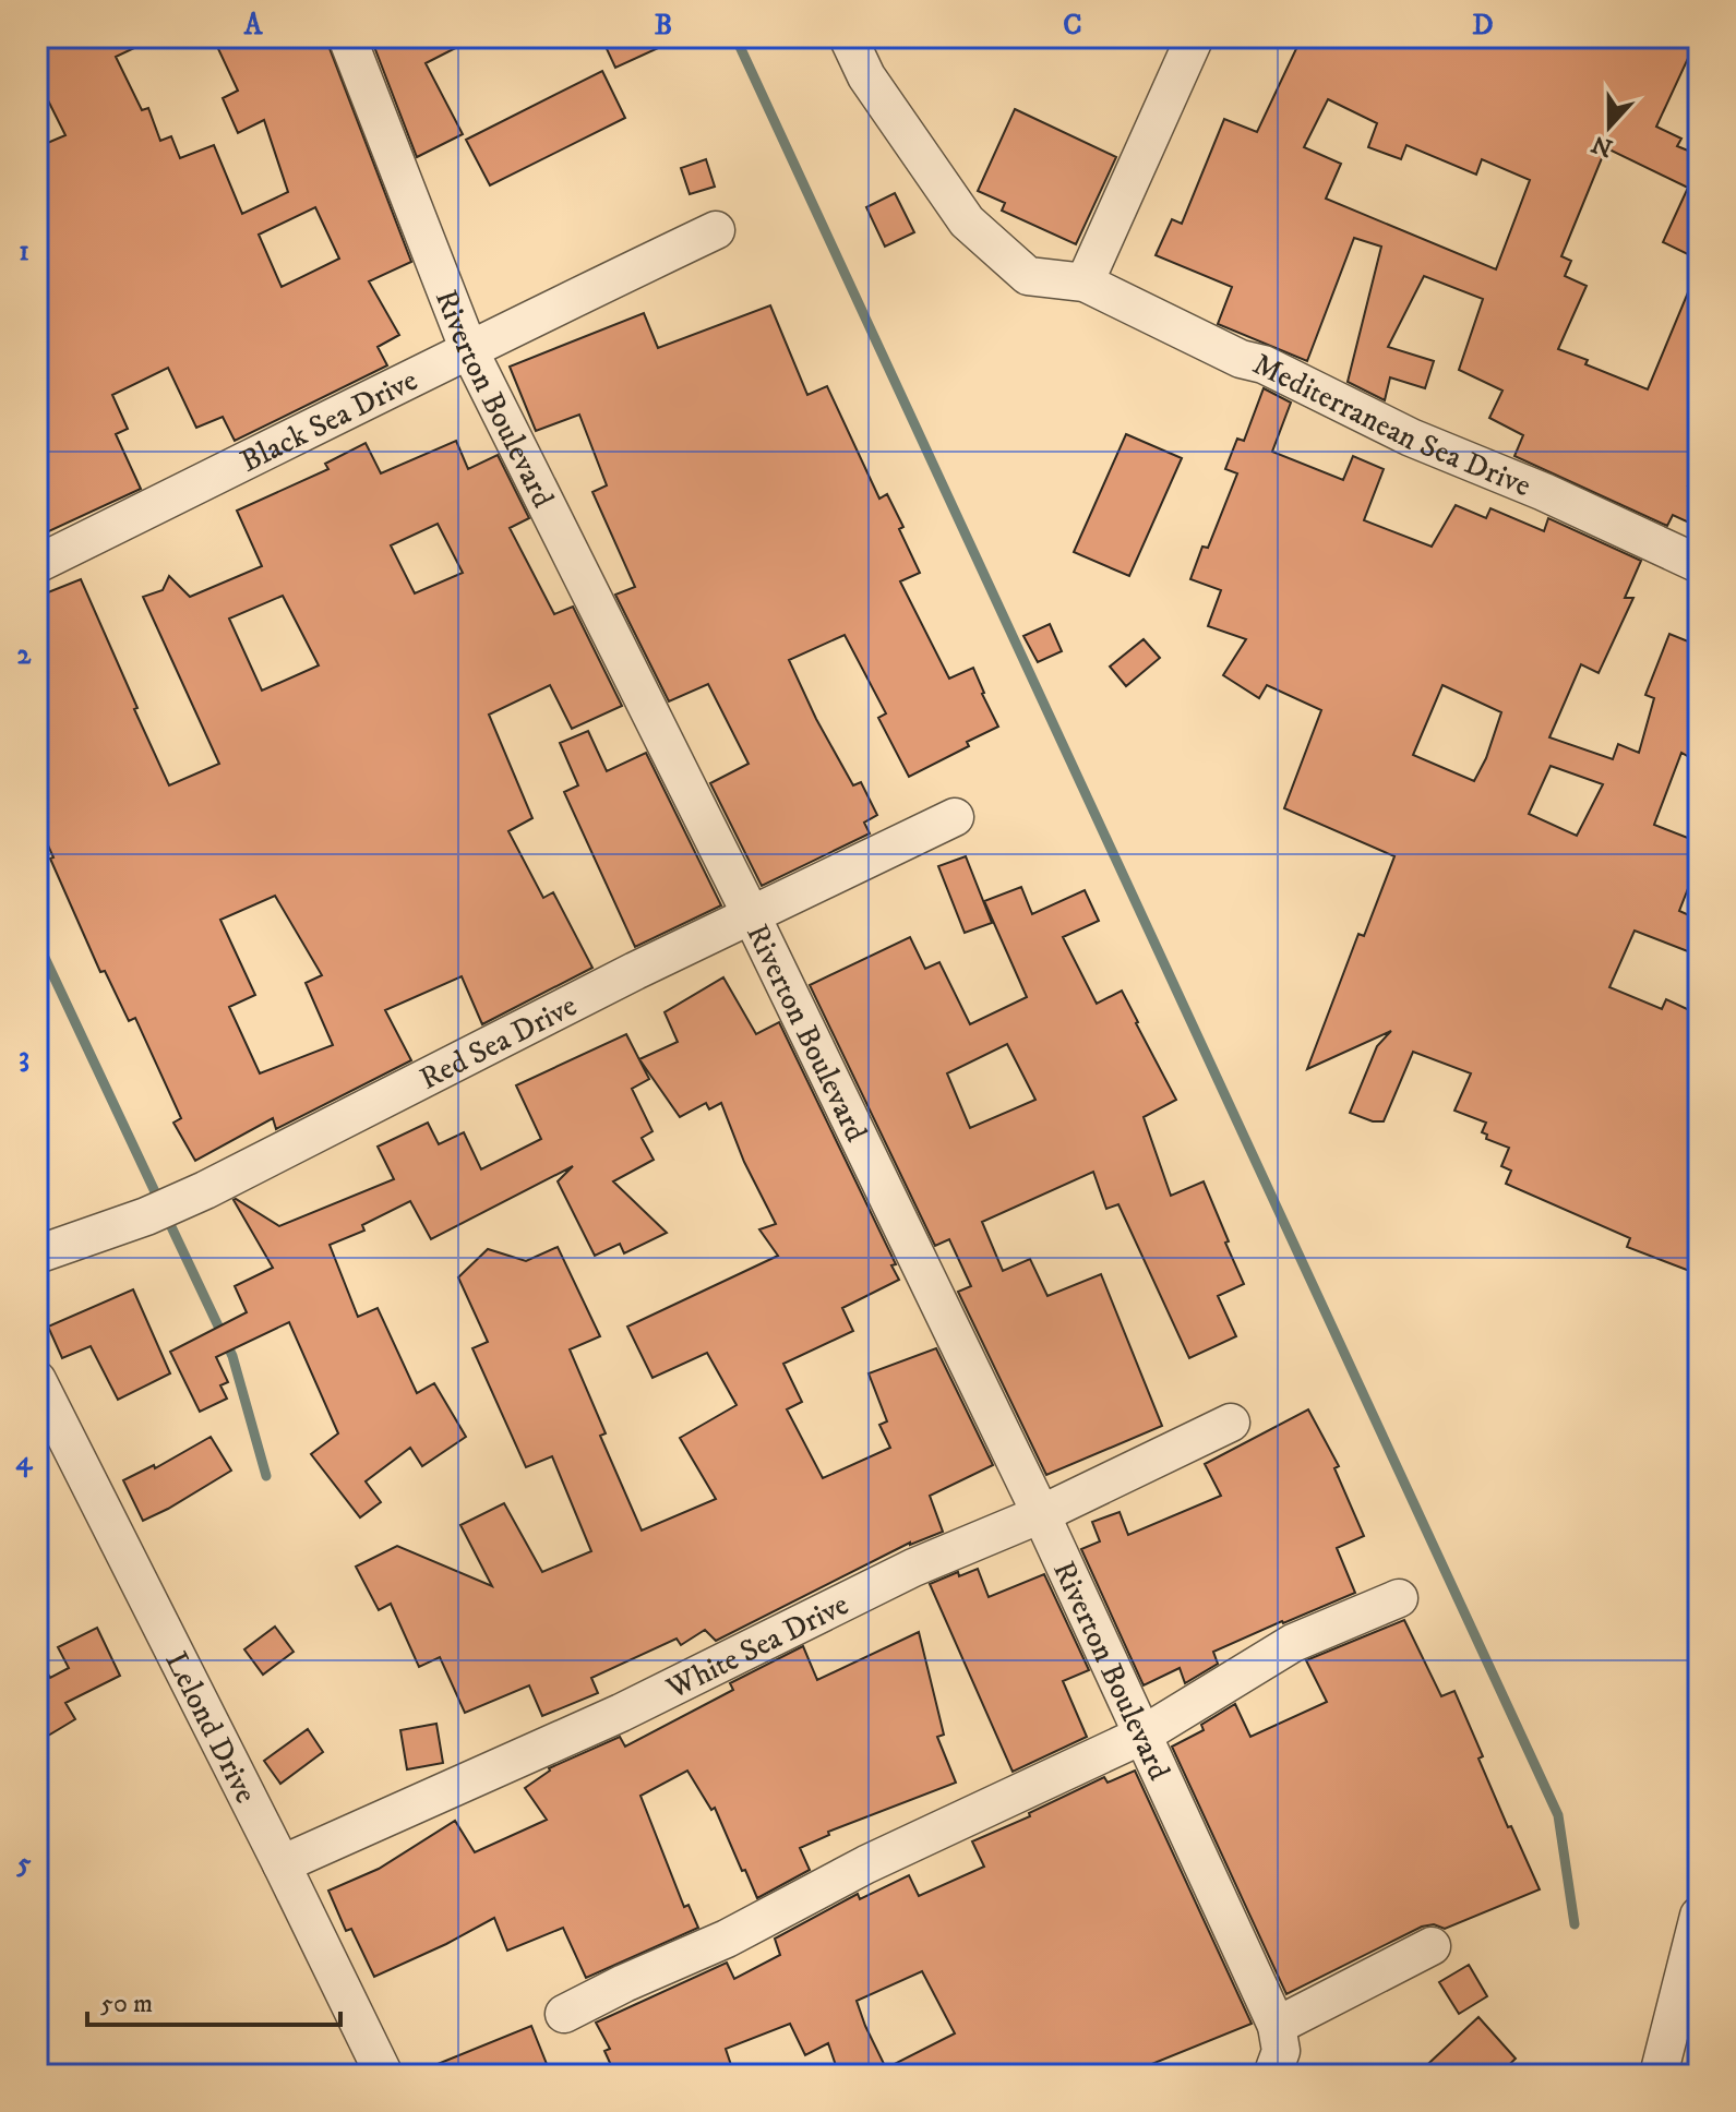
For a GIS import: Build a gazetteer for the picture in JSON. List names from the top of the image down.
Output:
{
  "streets": {
    "street": [
      "Riverton Boulevard",
      "Black Sea Drive",
      "Mediterranean Sea Drive",
      "Red Sea Drive",
      "White Sea Drive",
      "Lelond Drive"
    ]
  },
  "crossings": [
    ["Riverton Boulevard", "Black Sea Drive"],
    ["Riverton Boulevard", "Red Sea Drive"],
    ["Riverton Boulevard", "White Sea Drive"],
    ["White Sea Drive", "Lelond Drive"]
  ],
  "scale_bar": "50 m",
  "north": "bottom",
  "grid": {
    "columns": [
      "A",
      "B",
      "C",
      "D"
    ],
    "rows": [
      "1",
      "2",
      "3",
      "4",
      "5"
    ]
  }
}
